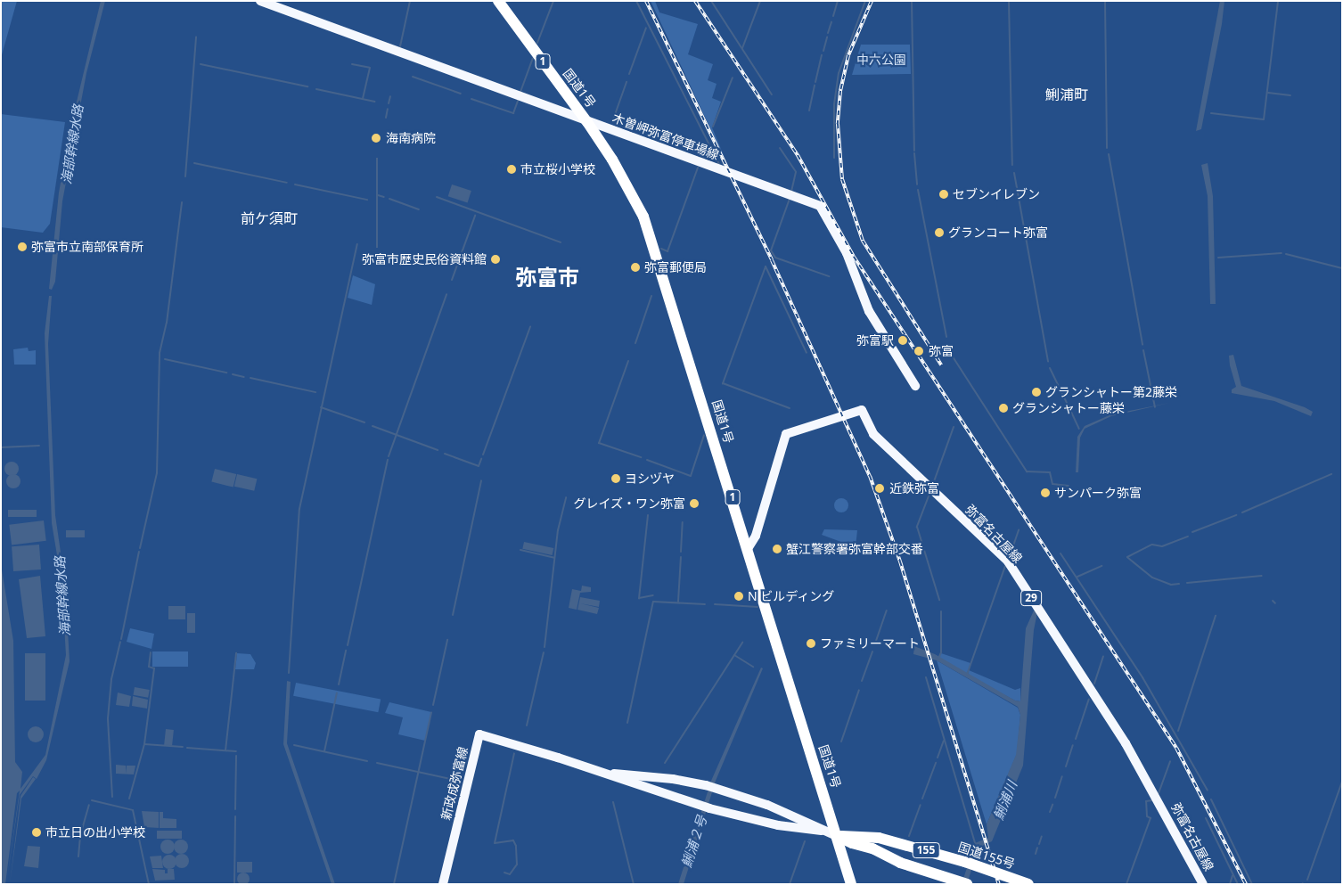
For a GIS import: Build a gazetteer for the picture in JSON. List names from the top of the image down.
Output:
{
  "streets": {
    "highway": [
      "1",
      "国道1号",
      "155",
      "国道155号"
    ],
    "main road": [
      "木曽岬弥富停車場線",
      "弥富名古屋線",
      "29",
      "新政成弥富線"
    ]
  },
  "crossings": [
    ["国道1号", "木曽岬弥富停車場線"],
    ["国道1号", "弥富名古屋線"],
    ["国道1号", "新政成弥富線"],
    ["国道1号", "155"],
    ["国道1号", "国道155号"],
    ["新政成弥富線", "155"],
    ["新政成弥富線", "国道155号"],
    ["155", "国道155号"]
  ],
  "districts": ["鯏浦町", "前ケ須町", "弥富市"],
  "water": ["海部幹線水路", "鯏浦川", "鯏浦２号"],
  "parks": ["中六公園"],
  "places": [
    "海南病院",
    "市立桜小学校",
    "セブンイレブン",
    "グランコート弥富",
    "弥富市立南部保育所",
    "弥富市歴史民俗資料館",
    "弥富郵便局",
    "弥富駅",
    "弥富",
    "グランシャトー第2藤栄",
    "グランシャトー藤栄",
    "ヨシヅヤ",
    "近鉄弥富",
    "サンパーク弥富",
    "グレイズ・ワン弥富",
    "蟹江警察署弥富幹部交番",
    "N ビルディング",
    "ファミリーマート",
    "市立日の出小学校"
  ]
}
